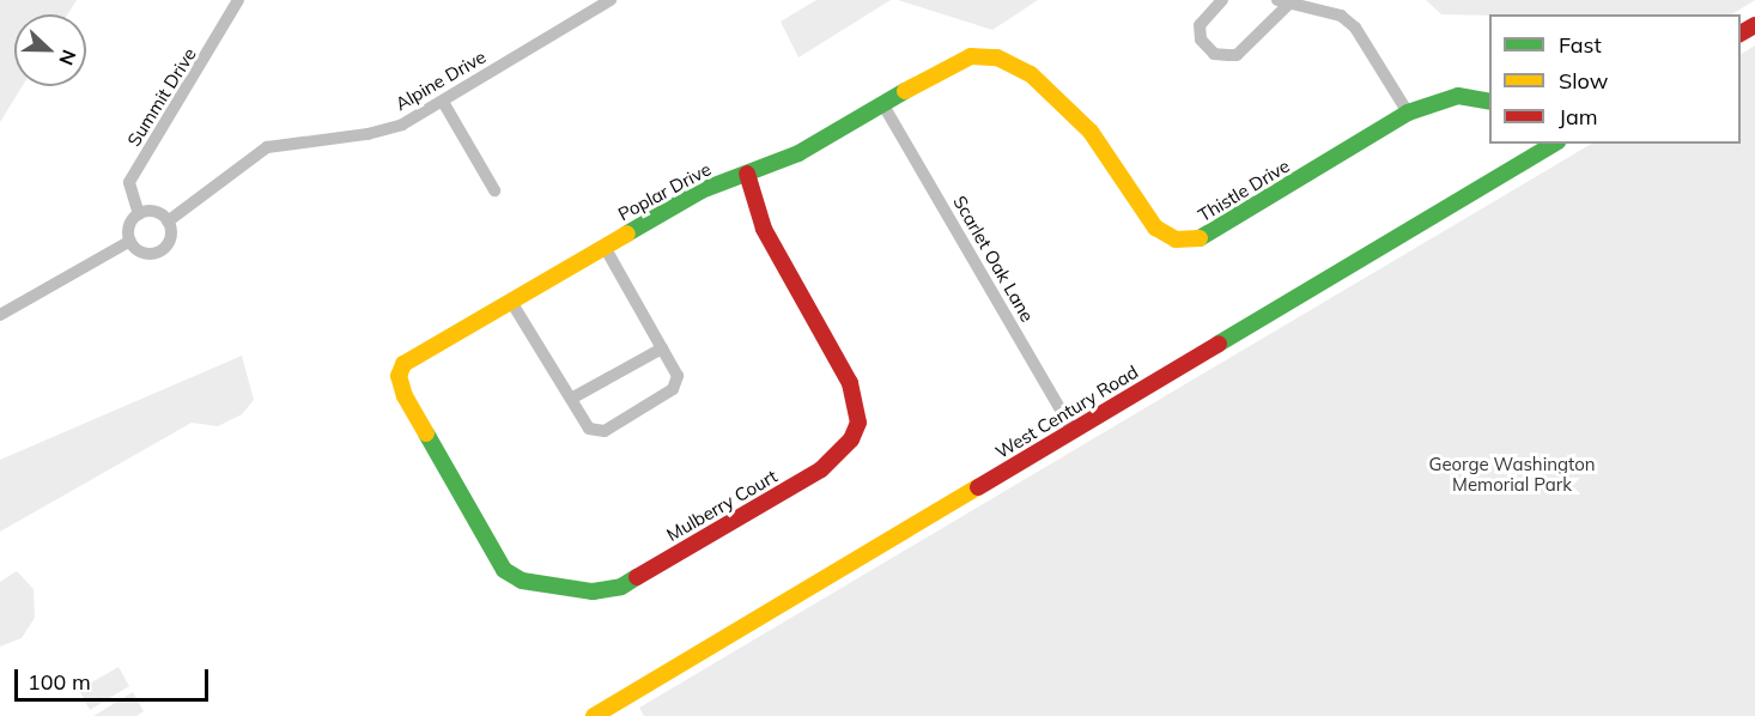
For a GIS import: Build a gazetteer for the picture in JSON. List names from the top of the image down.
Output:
{
  "streets": {
    "street": [
      "Alpine Drive",
      "Summit Drive",
      "Thistle Drive",
      "Poplar Drive",
      "Scarlet Oak Lane",
      "West Century Road",
      "Mulberry Court"
    ]
  },
  "crossings": [
    ["Alpine Drive", "Summit Drive"],
    ["Thistle Drive", "Poplar Drive"],
    ["Poplar Drive", "Scarlet Oak Lane"],
    ["Poplar Drive", "Mulberry Court"],
    ["Scarlet Oak Lane", "West Century Road"]
  ],
  "parks": ["George Washington Memorial Park"],
  "legend": ["Fast", "Slow", "Jam"],
  "scale_bar": "100 m",
  "north": "right"
}
